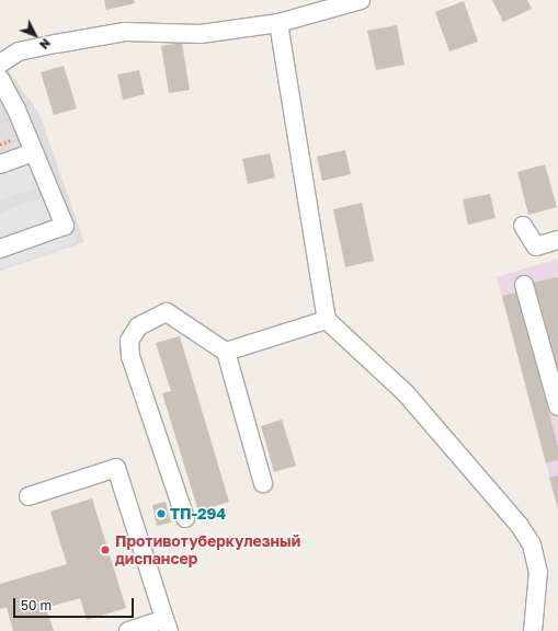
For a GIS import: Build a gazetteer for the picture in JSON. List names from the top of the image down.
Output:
{
  "places": ["ТП-294", "Противотуберкулезный диспансер"],
  "scale_bar": "50 m",
  "north": "bottom right"
}
